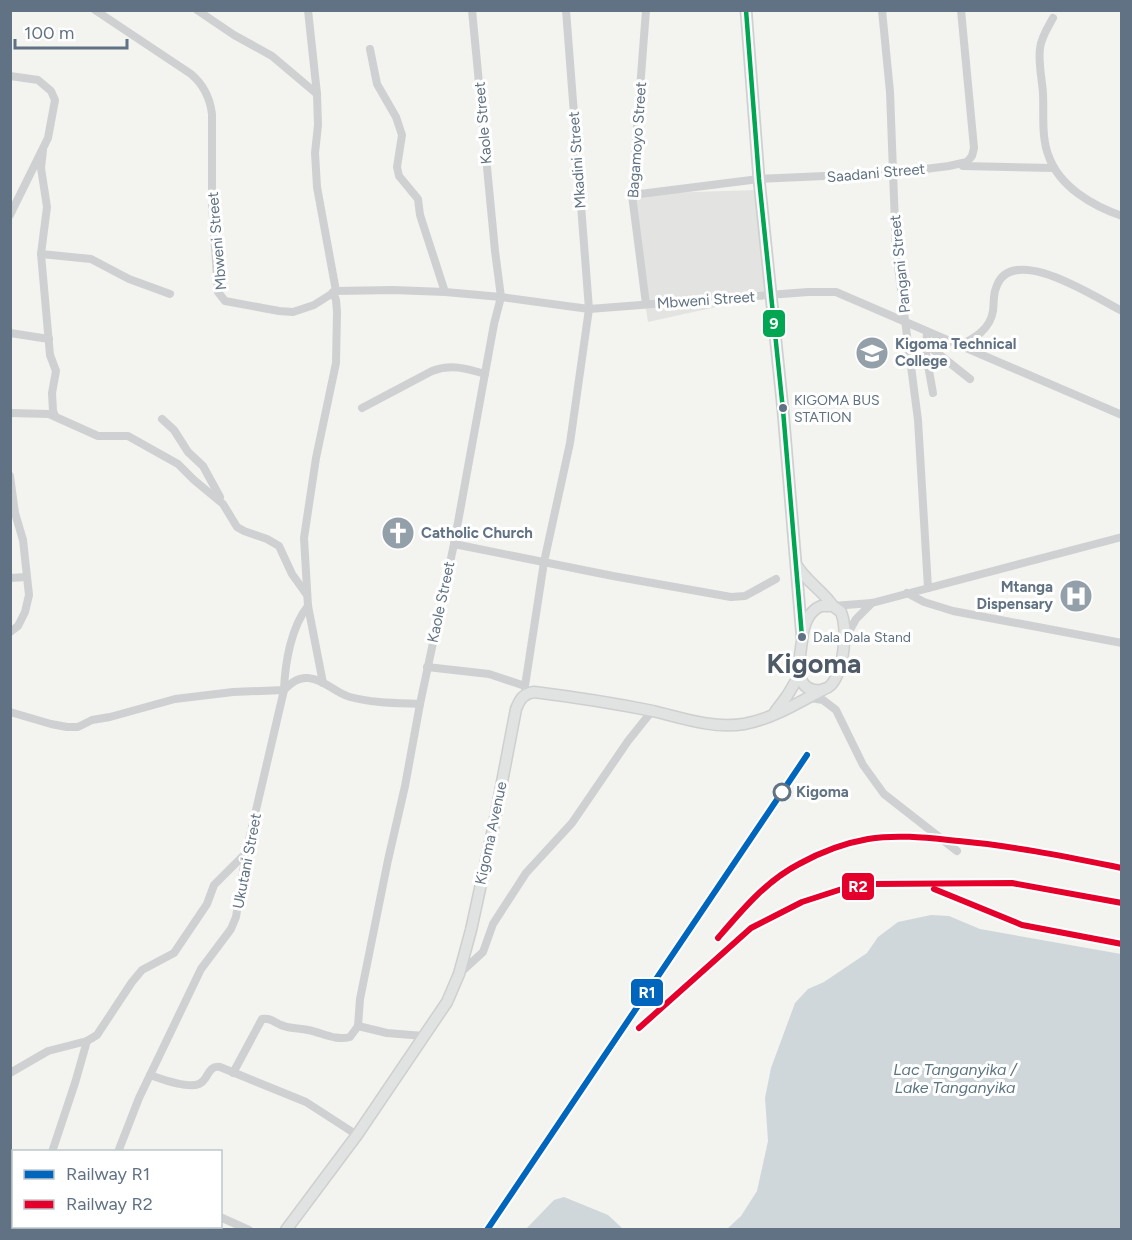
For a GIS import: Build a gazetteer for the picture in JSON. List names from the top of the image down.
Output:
{
  "streets": {
    "main road": ["Kigoma Avenue"],
    "street": [
      "Kaole Street",
      "Bagamoyo Street",
      "Mkadini Street",
      "Saadani Street",
      "Mbweni Street",
      "Pangani Street",
      "Ukutani Street"
    ]
  },
  "crossings": [
    ["Kaole Street", "Mbweni Street"],
    ["Bagamoyo Street", "Saadani Street"],
    ["Bagamoyo Street", "Mbweni Street"],
    ["Mkadini Street", "Mbweni Street"],
    ["Saadani Street", "Pangani Street"],
    ["Mbweni Street", "Pangani Street"]
  ],
  "districts": ["Kigoma"],
  "water": ["Lac Tanganyika / Lake Tanganyika"],
  "places": {
    "school or university": ["Kigoma Technical College"],
    "other": ["KIGOMA BUS STATION", "Dala Dala Stand", "Kigoma"],
    "church": ["Catholic Church"],
    "hospital": ["Mtanga Dispensary"]
  },
  "lines": ["transit line 9", "rail line R1", "rail line R2"],
  "legend": ["Railway R1", "Railway R2"],
  "scale_bar": "100 m"
}
